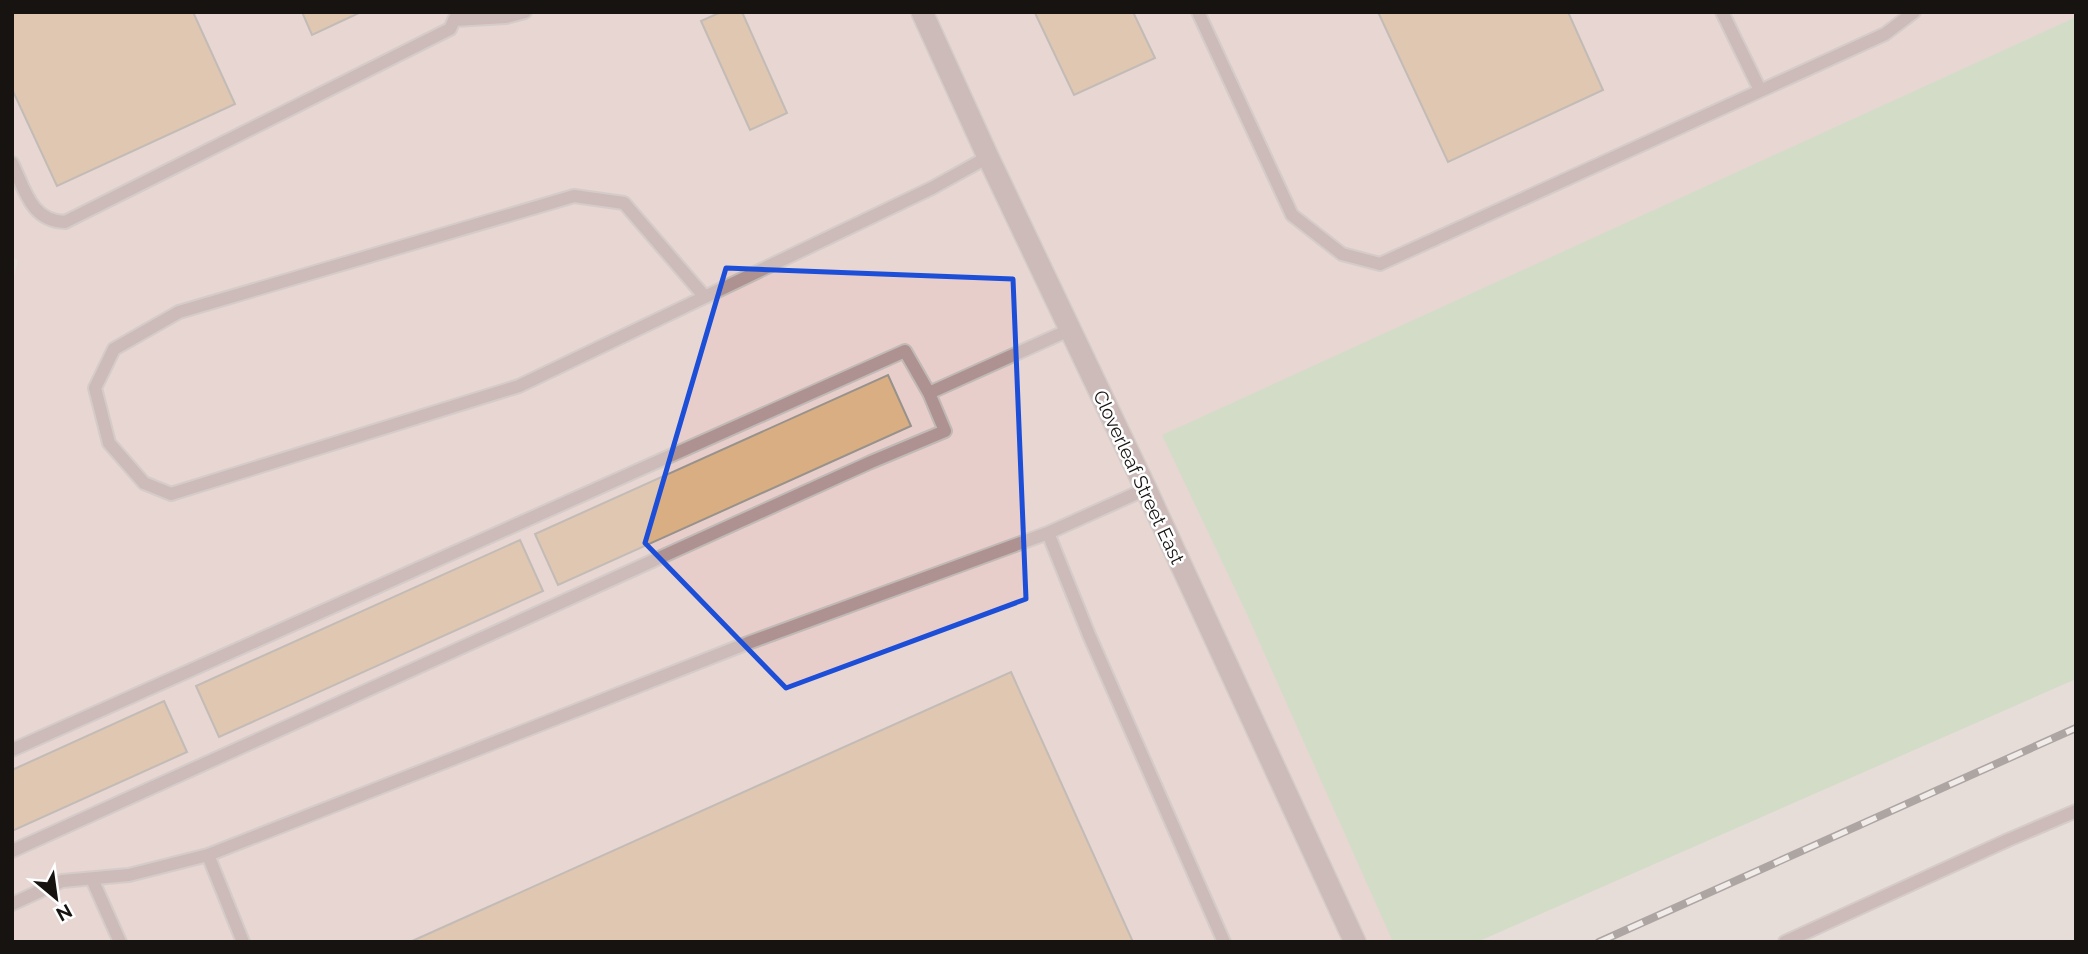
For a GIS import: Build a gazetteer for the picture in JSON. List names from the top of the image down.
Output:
{
  "streets": {
    "street": ["Cloverleaf Street East"]
  },
  "north": "bottom right"
}
